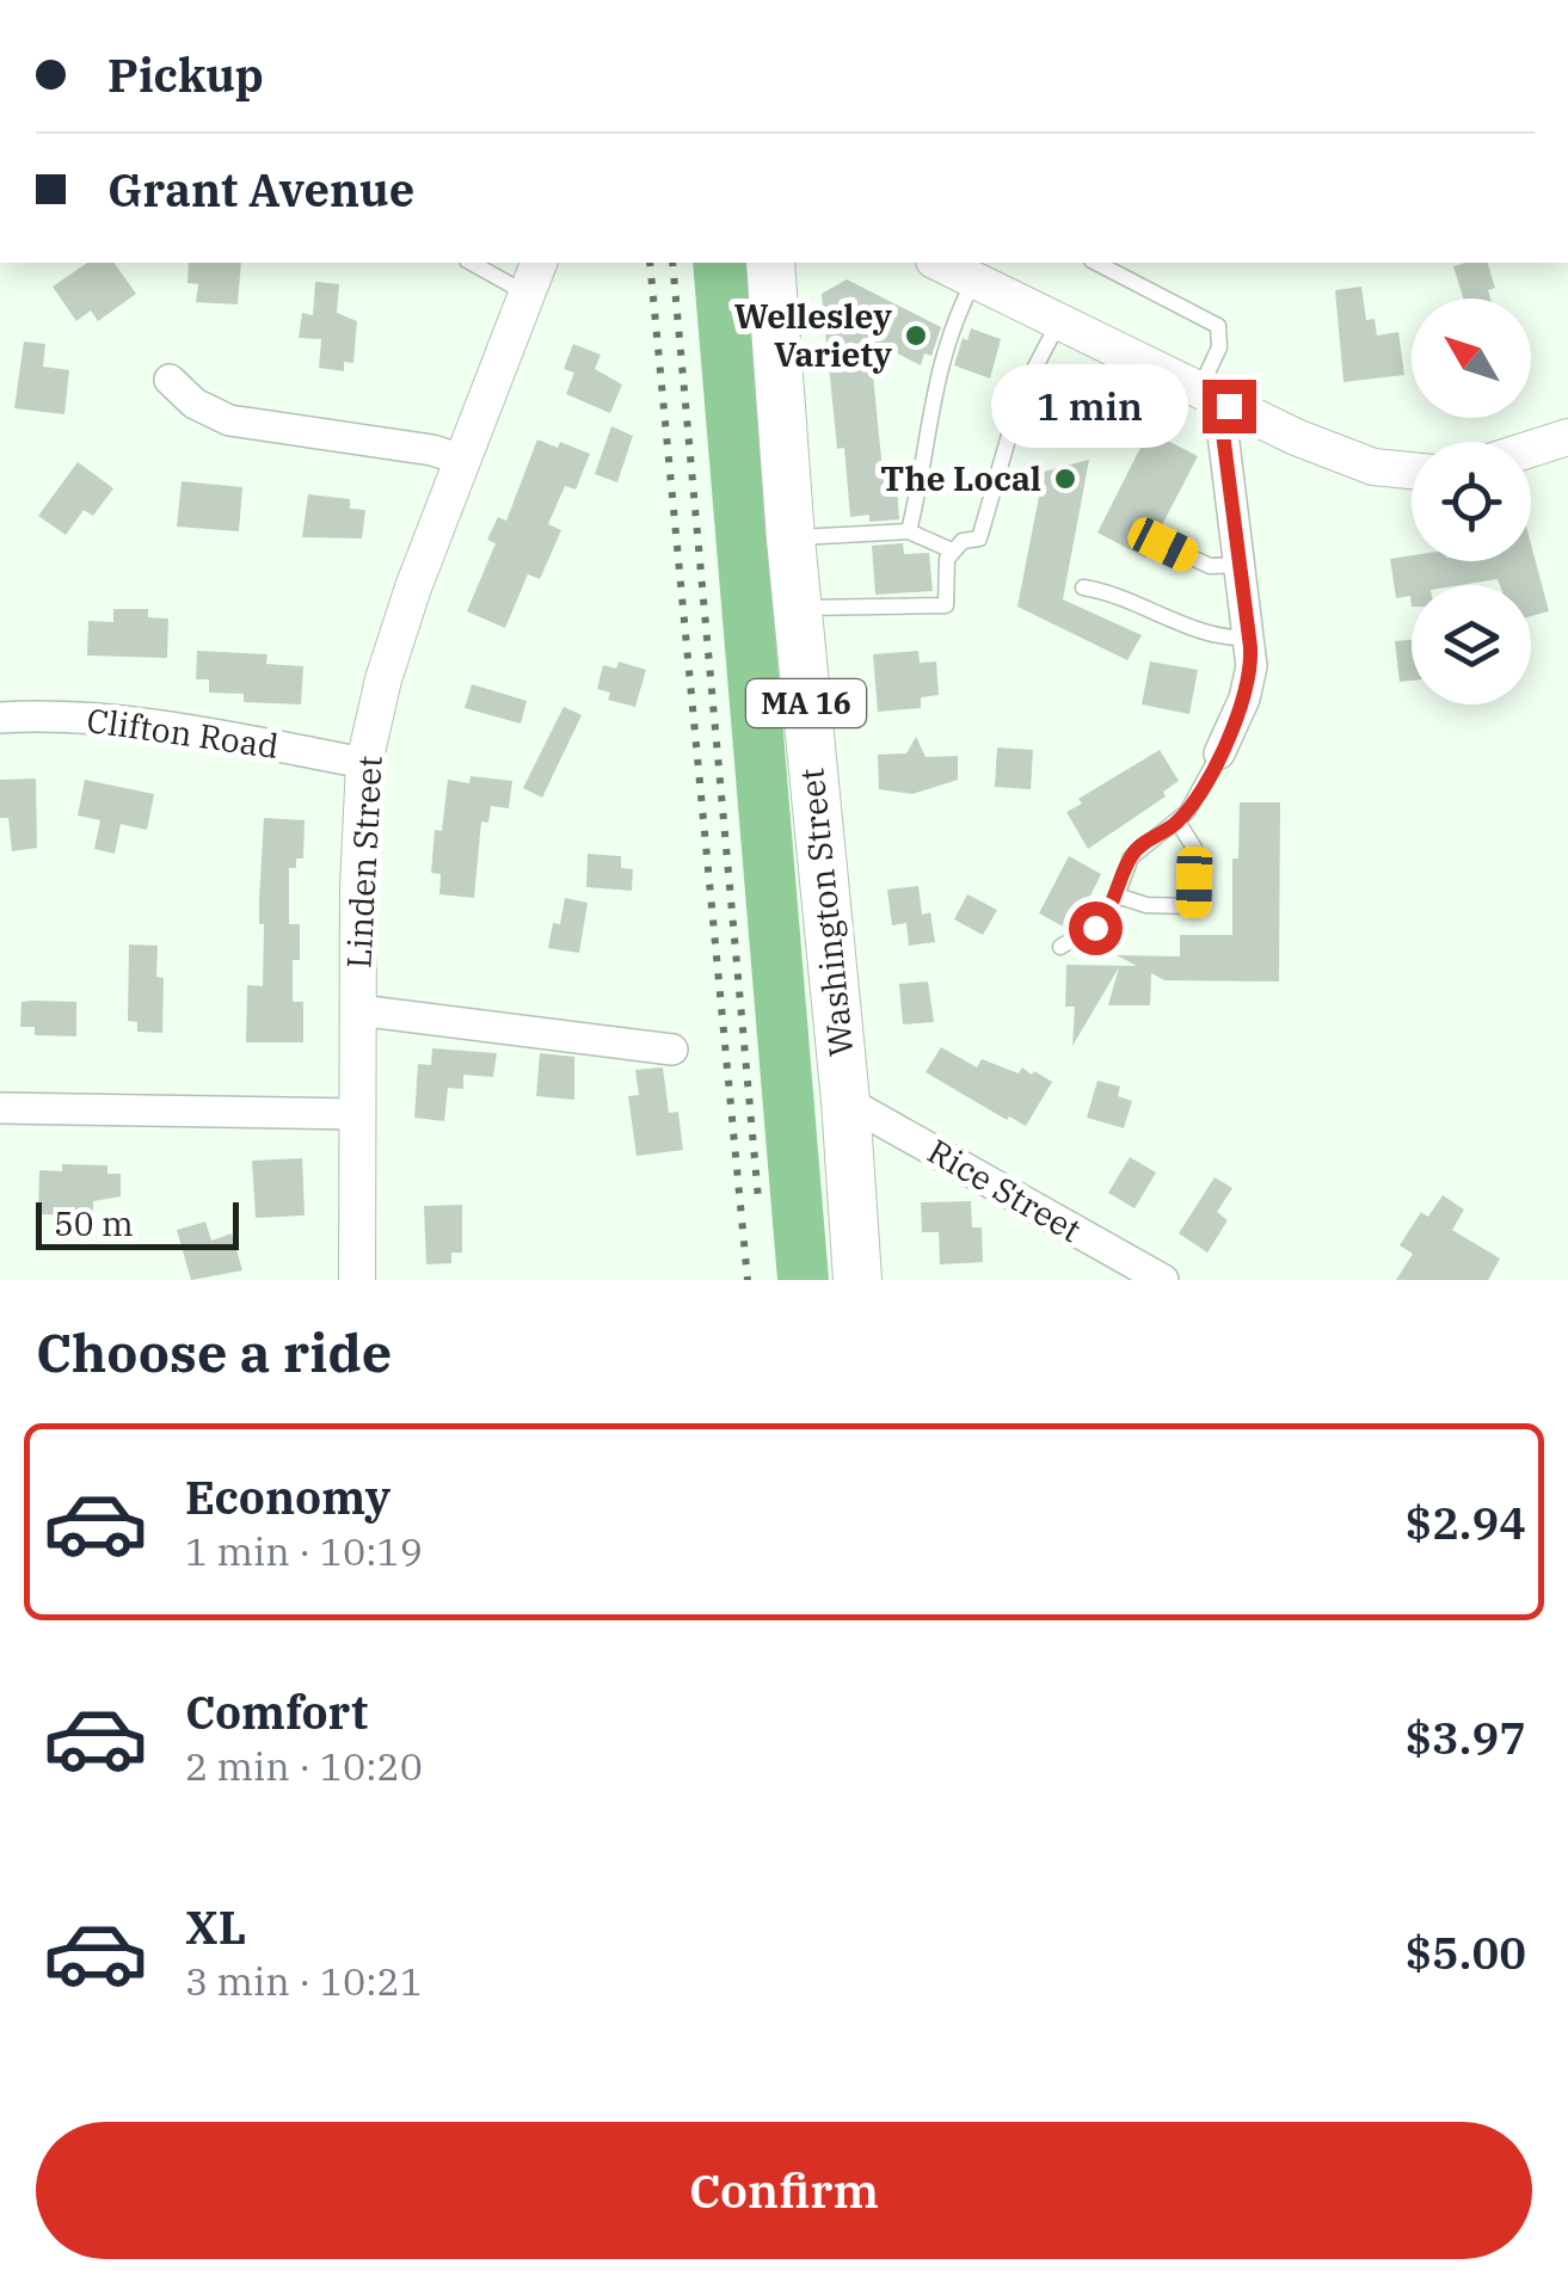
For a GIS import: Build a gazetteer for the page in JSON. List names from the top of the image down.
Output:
{
  "streets": {
    "main road": ["MA 16", "Washington Street"],
    "street": ["Clifton Road", "Linden Street", "Rice Street"]
  },
  "crossings": [
    ["Clifton Road", "Linden Street"],
    ["Washington Street", "Rice Street"]
  ],
  "places": ["Wellesley Variety", "The Local"],
  "scale_bar": "50 m",
  "north": "top left",
  "page": {
    "banner": ["Pickup", "Grant Avenue"],
    "bubble": "1 min",
    "scale": "50 m",
    "heading": "Choose a ride",
    "list": [
      {
        "name": "Economy",
        "note": "1 min · 10:19",
        "value": "$2.94"
      },
      {
        "name": "Comfort",
        "note": "2 min · 10:20",
        "value": "$3.97"
      },
      {
        "name": "XL",
        "note": "3 min · 10:21",
        "value": "$5.00"
      }
    ],
    "buttons": "Confirm"
  }
}
